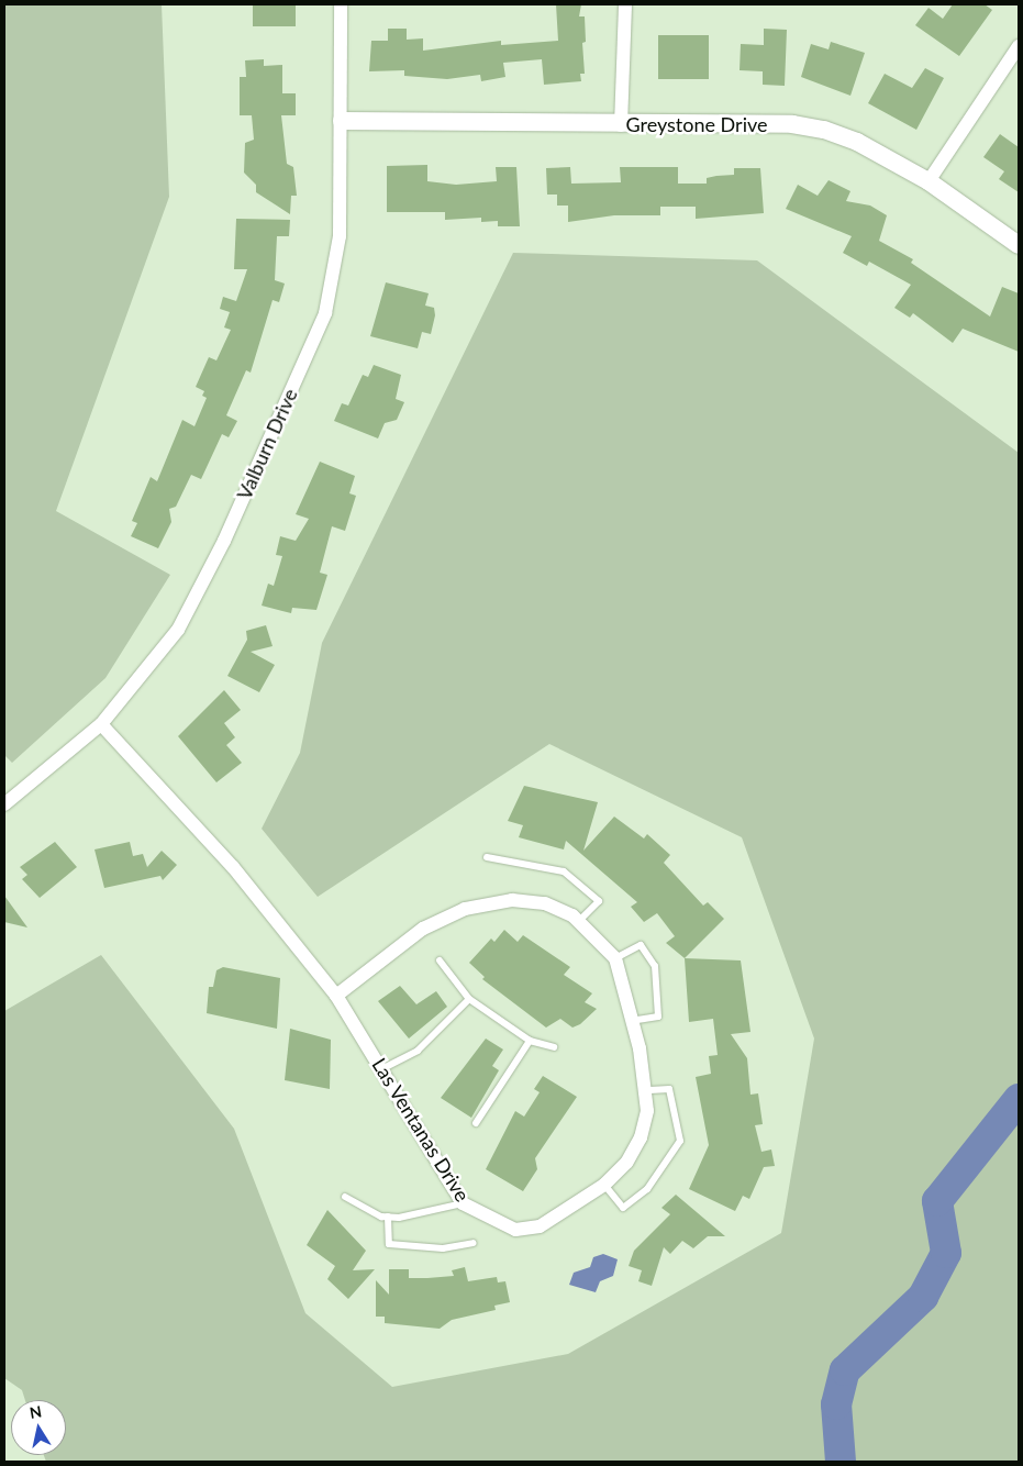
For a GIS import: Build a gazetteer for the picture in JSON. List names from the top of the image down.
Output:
{
  "streets": {
    "street": ["Greystone Drive", "Valburn Drive", "Las Ventanas Drive"]
  },
  "crossings": [
    ["Greystone Drive", "Valburn Drive"],
    ["Valburn Drive", "Las Ventanas Drive"]
  ],
  "north": "top"
}
